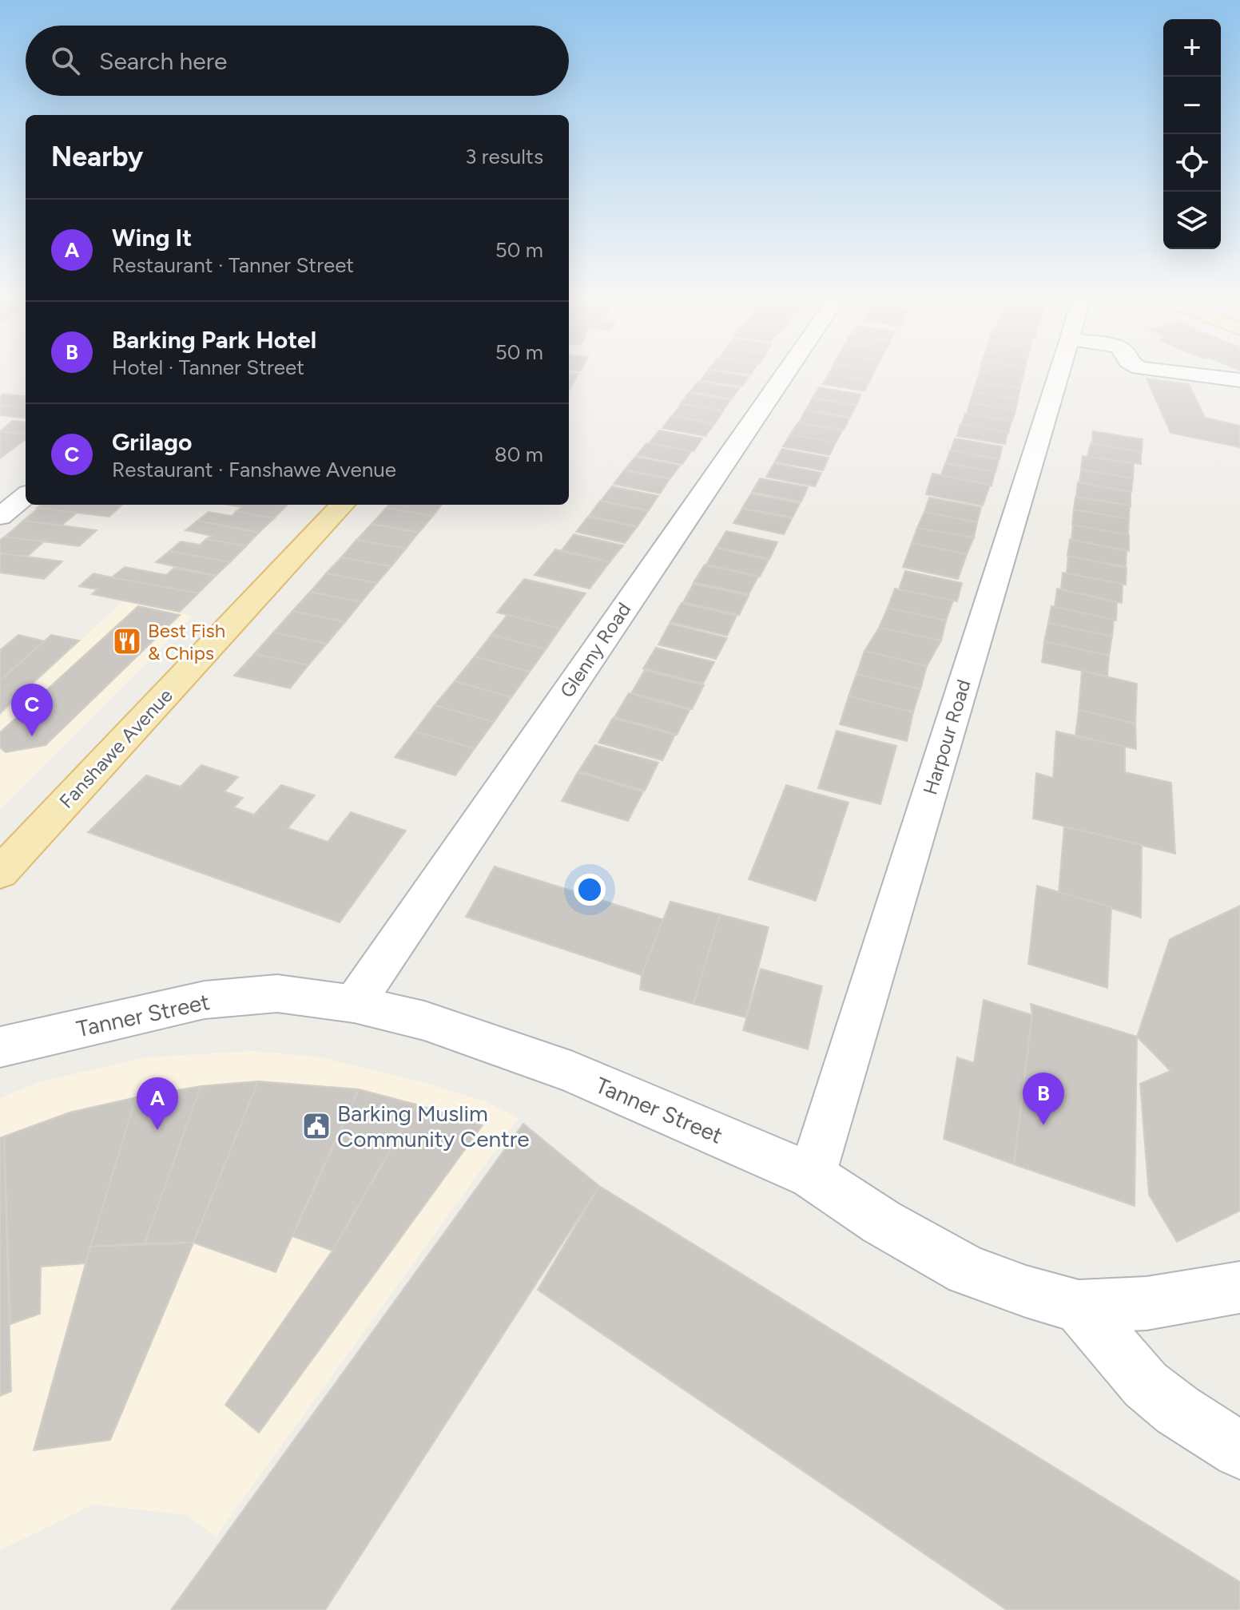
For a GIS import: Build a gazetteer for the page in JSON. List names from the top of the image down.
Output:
{
  "streets": {
    "main road": ["Fanshawe Avenue"],
    "street": ["Glenny Road", "Harpour Road", "Tanner Street"]
  },
  "crossings": [
    ["Glenny Road", "Tanner Street"],
    ["Harpour Road", "Tanner Street"]
  ],
  "places": {
    "restaurant": ["Best Fish & Chips"],
    "public building": ["Barking Muslim Community Centre"]
  },
  "page": {
    "map_buttons": ["+", "−"],
    "search": "Search here",
    "heading": ["Nearby", "3 results"],
    "list": [
      {
        "mark": "A",
        "name": "Wing It",
        "note": "Restaurant · Tanner Street",
        "value": "50 m"
      },
      {
        "mark": "B",
        "name": "Barking Park Hotel",
        "note": "Hotel · Tanner Street",
        "value": "50 m"
      },
      {
        "mark": "C",
        "name": "Grilago",
        "note": "Restaurant · Fanshawe Avenue",
        "value": "80 m"
      }
    ],
    "pins": ["C", "B", "A"]
  }
}
